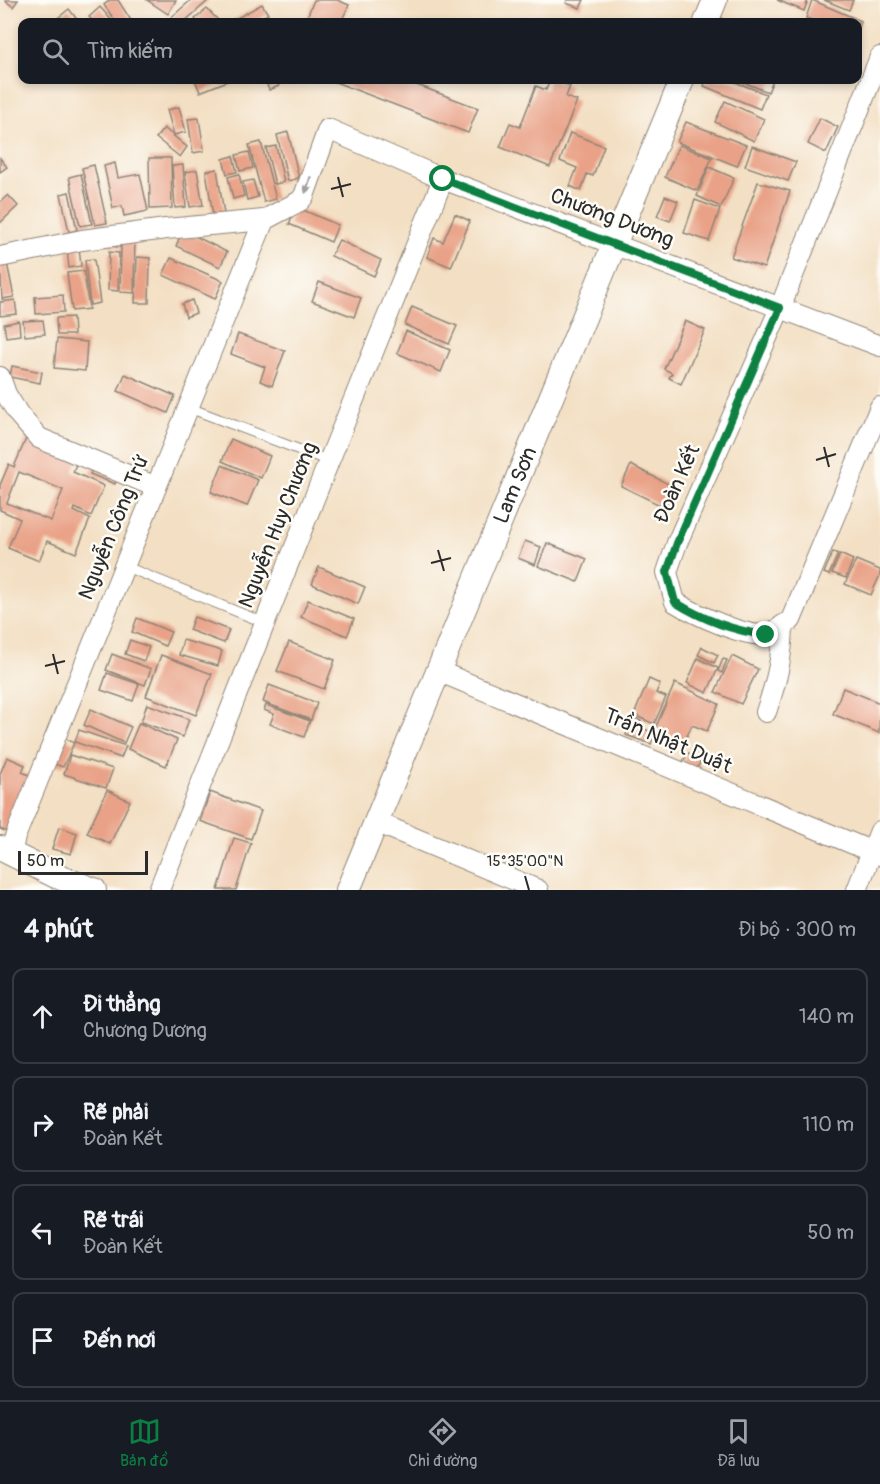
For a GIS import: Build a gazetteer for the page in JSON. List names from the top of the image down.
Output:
{
  "streets": {
    "street": [
      "Chương Dương",
      "Đoàn Kết",
      "Lam Sơn",
      "Nguyễn Huy Chương",
      "Nguyễn Công Trứ",
      "Trần Nhật Duật"
    ]
  },
  "crossings": [
    ["Chương Dương", "Đoàn Kết"],
    ["Chương Dương", "Lam Sơn"],
    ["Chương Dương", "Nguyễn Huy Chương"],
    ["Chương Dương", "Nguyễn Công Trứ"],
    ["Lam Sơn", "Trần Nhật Duật"]
  ],
  "scale_bar": "50 m",
  "page": {
    "search": "Tìm kiếm",
    "scale": "50 m",
    "heading": ["4 phút", "Đi bộ · 300 m"],
    "list": [
      ["Đi thẳng", "Chương Dương", "140 m"],
      ["Rẽ phải", "Đoàn Kết", "110 m"],
      ["Rẽ trái", "Đoàn Kết", "50 m"],
      "Đến nơi"
    ],
    "nav": ["Bản đồ", "Chỉ đường", "Đã lưu"]
  },
  "coordinates": ["15°35'00\"N"]
}
